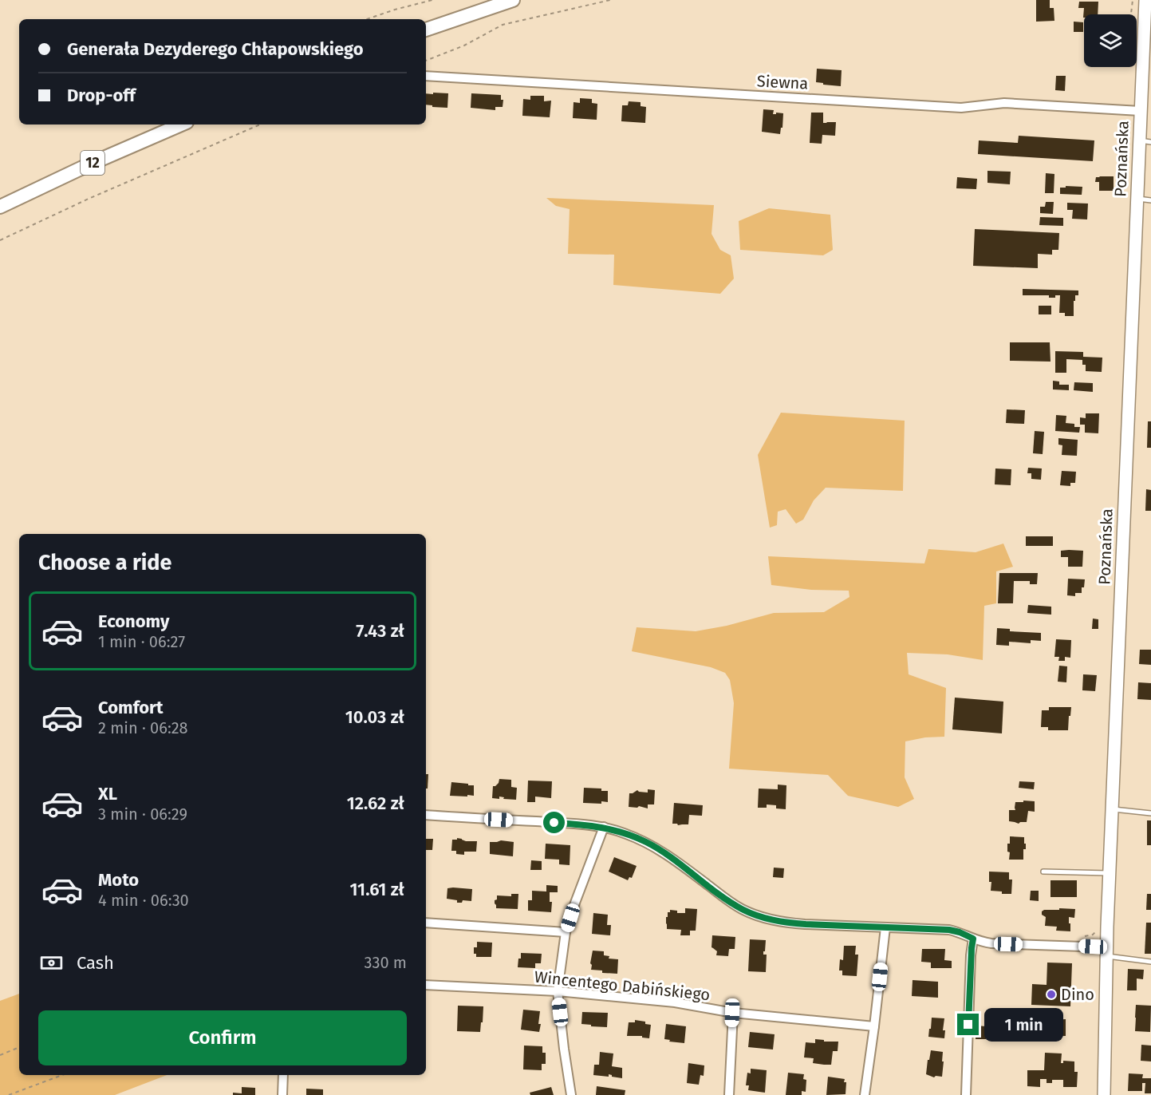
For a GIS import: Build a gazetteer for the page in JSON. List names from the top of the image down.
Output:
{
  "streets": {
    "main road": ["12"],
    "street": ["Siewna", "Poznańska", "Wincentego Dabińskiego"]
  },
  "crossings": [
    ["Siewna", "Poznańska"]
  ],
  "places": ["Dino"],
  "page": {
    "banner": ["Generała Dezyderego Chłapowskiego", "Drop-off"],
    "heading": "Choose a ride",
    "list": [
      {
        "name": "Economy",
        "note": "1 min · 06:27",
        "value": "7.43 zł"
      },
      {
        "name": "Comfort",
        "note": "2 min · 06:28",
        "value": "10.03 zł"
      },
      {
        "name": "XL",
        "note": "3 min · 06:29",
        "value": "12.62 zł"
      },
      {
        "name": "Moto",
        "note": "4 min · 06:30",
        "value": "11.61 zł"
      }
    ],
    "pay": ["Cash", "330 m"],
    "buttons": "Confirm",
    "bubble": "1 min"
  }
}
